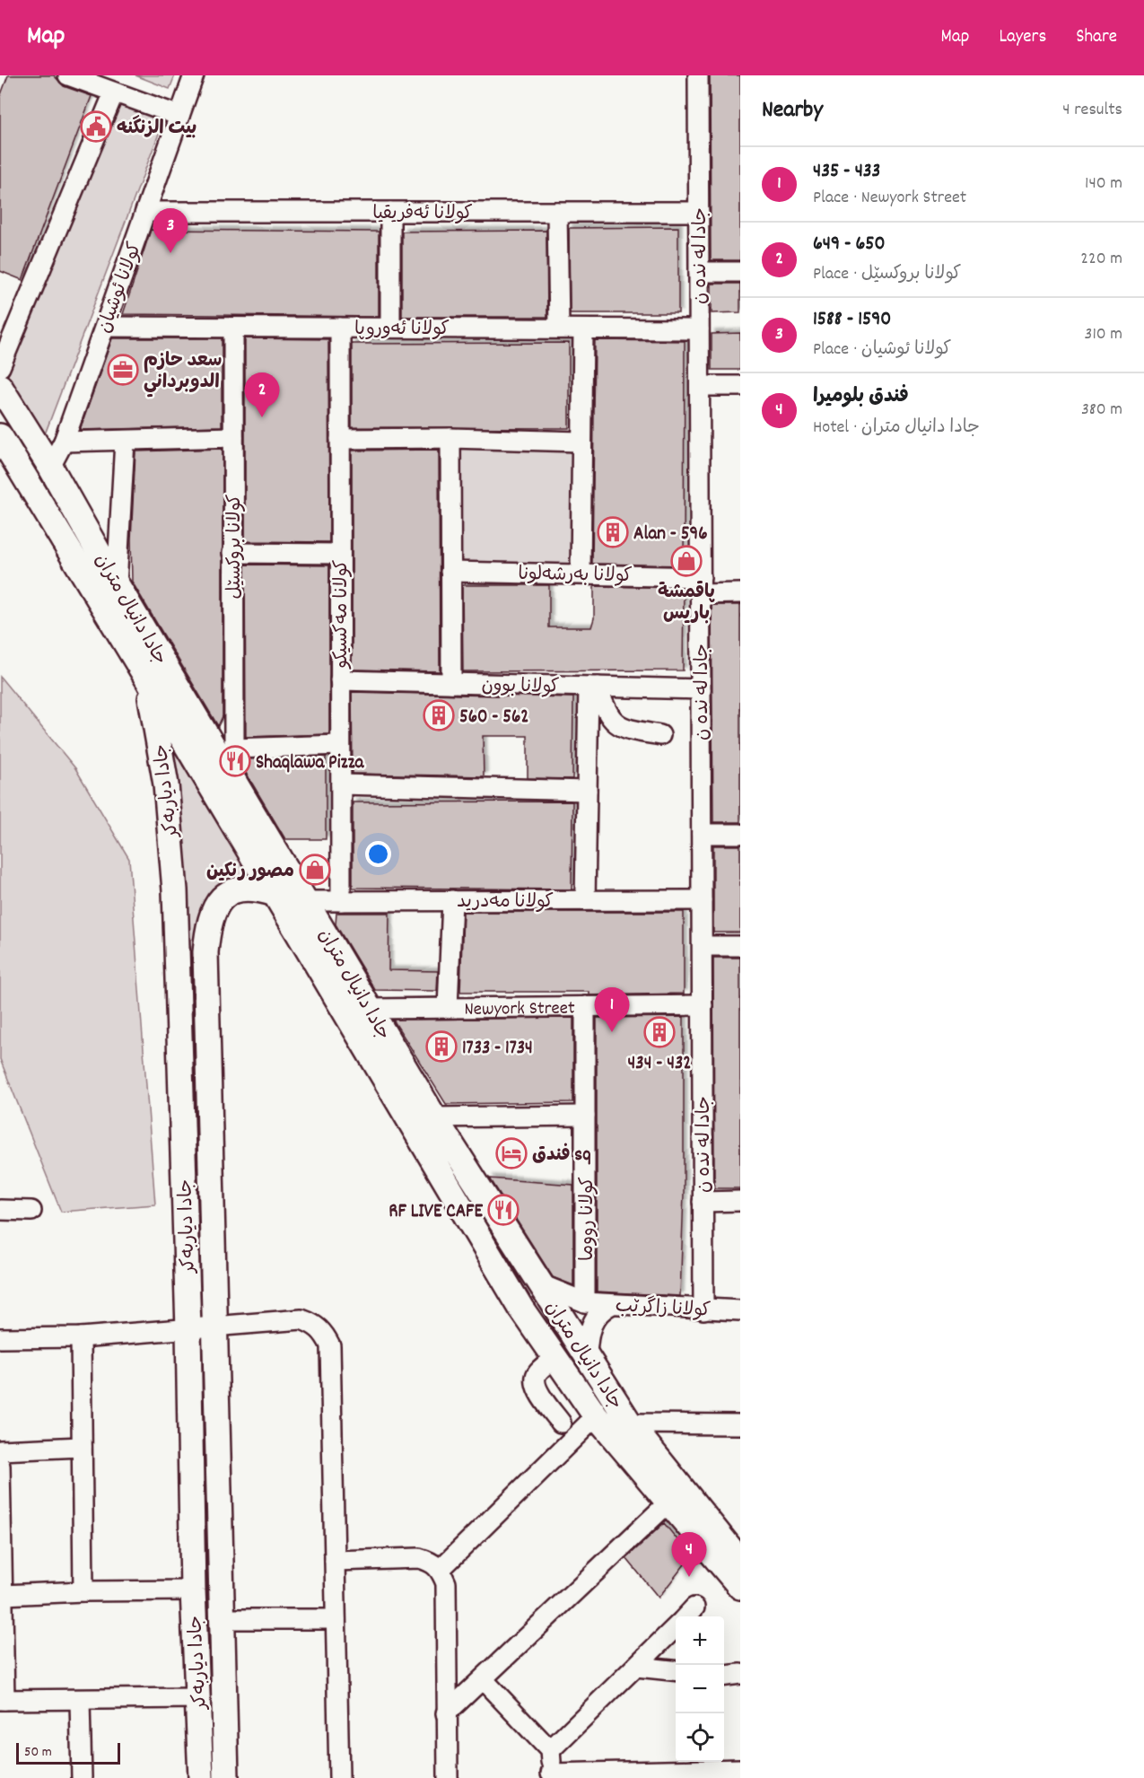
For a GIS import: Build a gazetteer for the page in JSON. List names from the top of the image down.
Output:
{
  "streets": {
    "main road": ["جادا دانيال متران", "جادا دیاربه‌كر"],
    "street": [
      "كولانا ئه‌فریقیا",
      "جادا له نده ن",
      "كولانا ئوشيان",
      "كولانا ئه‌وروپا",
      "كولانا بروکسێل",
      "كولانا به‌رشه‌لونا",
      "كولانا مەکسیکو",
      "كولانا بوون",
      "كولانا مه‌درید",
      "Newyork Street",
      "كولانا رووما",
      "كولانا زاگرێب"
    ]
  },
  "crossings": [
    ["كولانا ئه‌فریقیا", "جادا له نده ن"],
    ["كولانا ئه‌فریقیا", "كولانا ئوشيان"],
    ["جادا له نده ن", "كولانا ئه‌وروپا"],
    ["جادا له نده ن", "كولانا به‌رشه‌لونا"],
    ["جادا له نده ن", "كولانا بوون"],
    ["جادا له نده ن", "كولانا مه‌درید"],
    ["جادا له نده ن", "Newyork Street"],
    ["جادا له نده ن", "كولانا زاگرێب"],
    ["كولانا ئوشيان", "كولانا ئه‌وروپا"],
    ["كولانا ئوشيان", "جادا دانيال متران"],
    ["كولانا ئه‌وروپا", "كولانا بروکسێل"],
    ["كولانا ئه‌وروپا", "كولانا مەکسیکو"],
    ["كولانا بروکسێل", "جادا دانيال متران"],
    ["جادا دانيال متران", "جادا دیاربه‌كر"],
    ["جادا دانيال متران", "كولانا مه‌درید"],
    ["جادا دانيال متران", "Newyork Street"],
    ["جادا دانيال متران", "كولانا زاگرێب"],
    ["كولانا مەکسیکو", "كولانا بوون"],
    ["كولانا مەکسیکو", "كولانا مه‌درید"],
    ["Newyork Street", "كولانا رووما"],
    ["كولانا رووما", "كولانا زاگرێب"]
  ],
  "places": {
    "public building": ["بيت الزنگنه"],
    "office": ["سعد حازم الدوبرداني"],
    "building": [
      "Alan - 596",
      "560 - 562",
      "434 - 432",
      "1733 - 1734"
    ],
    "shop": ["پاقمشة باريس", "مصور رنكين"],
    "restaurant": ["Shaqlawa Pizza", "RF LIVE CAFE"],
    "hotel": ["فندق sq"]
  },
  "scale_bar": "50 m",
  "page": {
    "header": "Map",
    "nav": ["Map", "Layers", "Share"],
    "heading": ["Nearby", "4 results"],
    "list": [
      {
        "mark": "1",
        "name": "435 - 433",
        "note": "Place · Newyork Street",
        "value": "140 m"
      },
      {
        "mark": "2",
        "name": "649 - 650",
        "note": "Place · كولانا بروکسێل",
        "value": "220 m"
      },
      {
        "mark": "3",
        "name": "1588 - 1590",
        "note": "Place · كولانا ئوشيان",
        "value": "310 m"
      },
      {
        "mark": "4",
        "name": "فندق بلوميرا",
        "note": "Hotel · جادا دانيال متران",
        "value": "380 m"
      }
    ],
    "pins": [
      "3",
      "2",
      "1",
      "4"
    ],
    "map_buttons": ["+", "−"],
    "scale": "50 m"
  }
}
